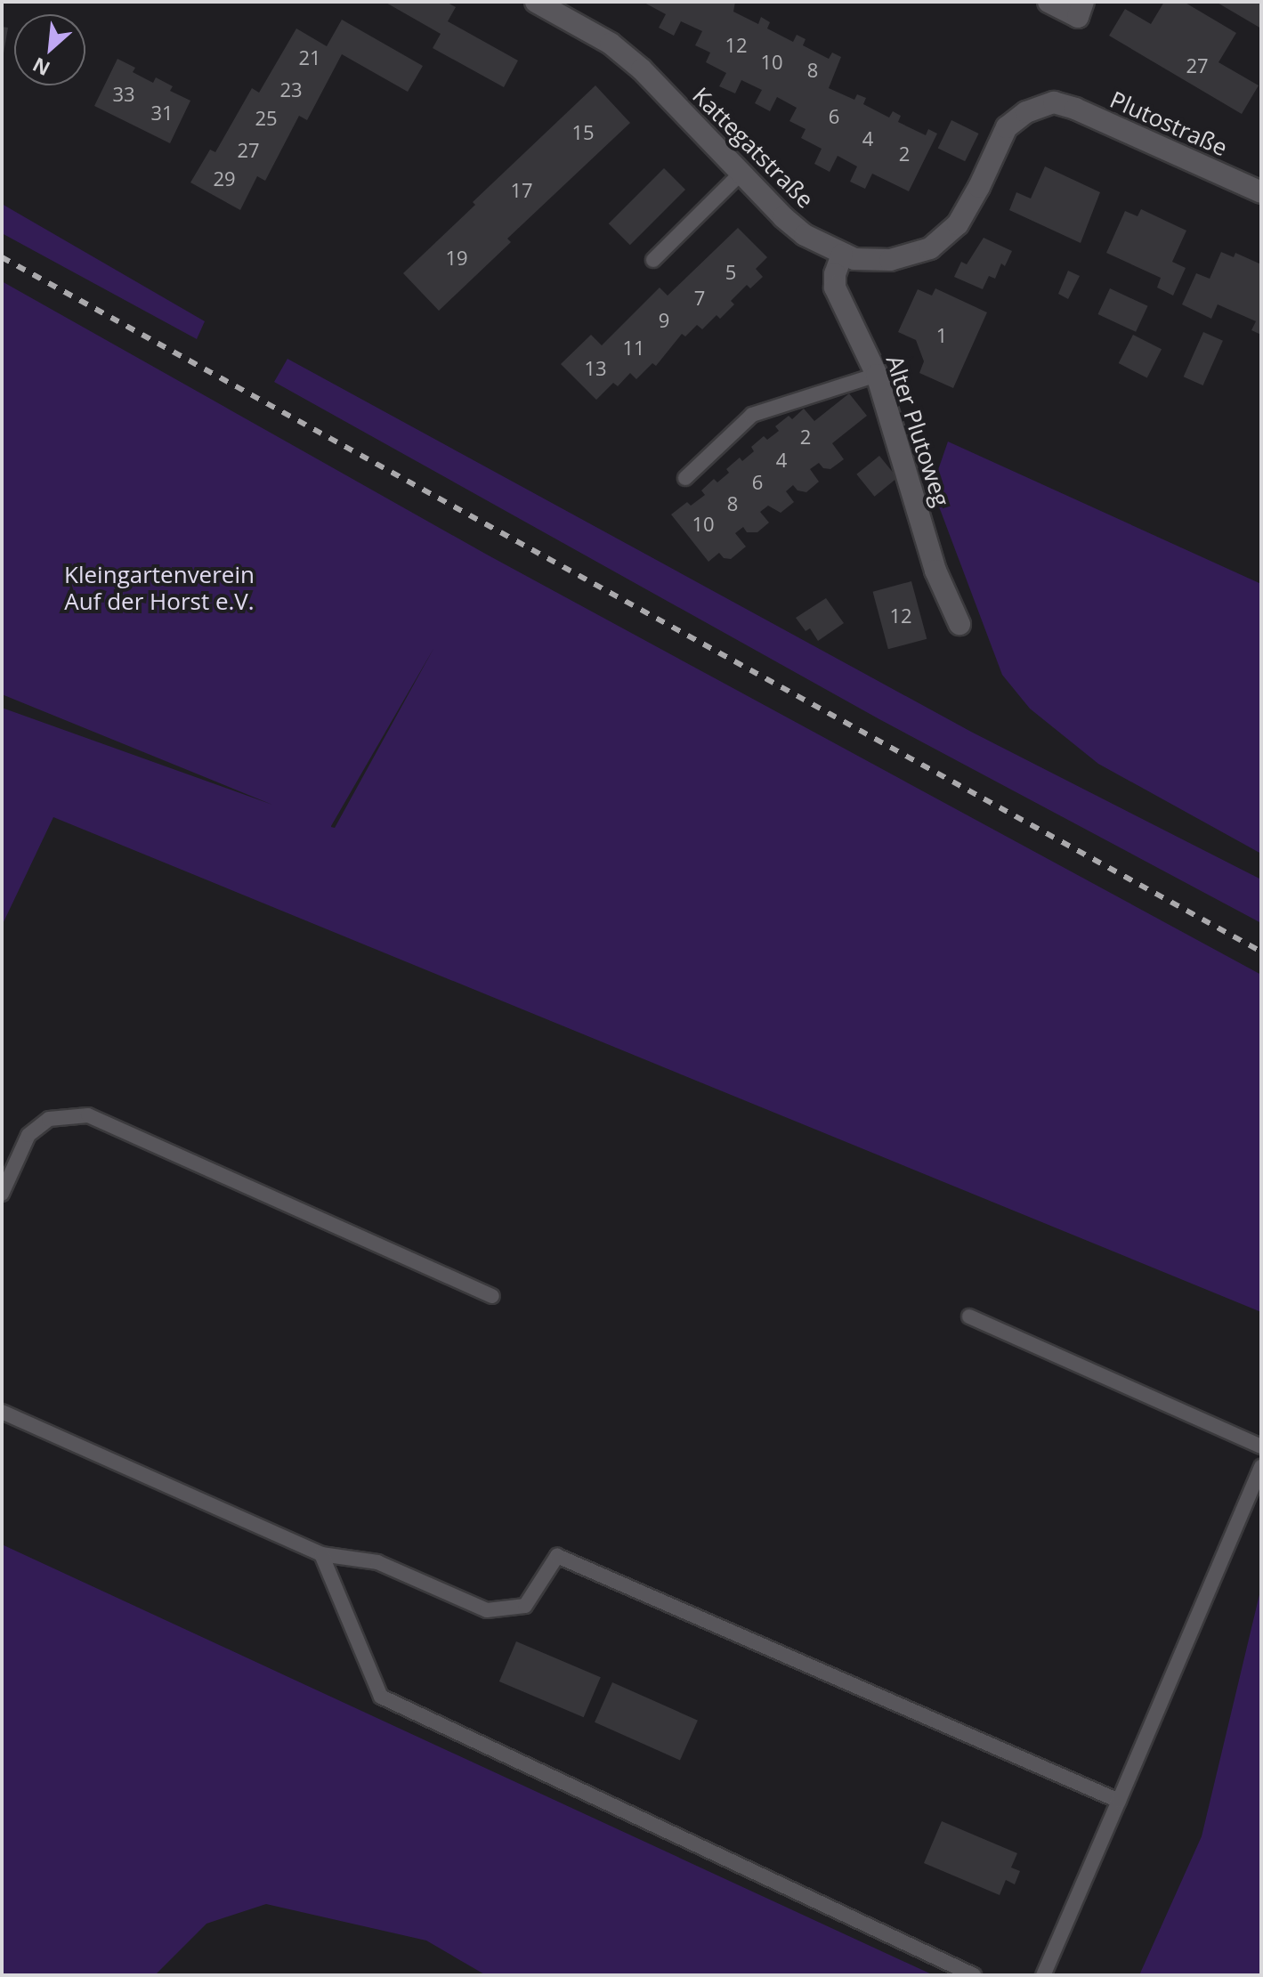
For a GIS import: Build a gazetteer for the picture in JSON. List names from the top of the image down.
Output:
{
  "streets": {
    "street": ["Plutostraße", "Kattegatstraße", "Alter Plutoweg"]
  },
  "crossings": [
    ["Plutostraße", "Kattegatstraße"],
    ["Kattegatstraße", "Alter Plutoweg"]
  ],
  "parks": ["Kleingartenverein Auf der Horst e.V."],
  "house_numbers": [
    "12",
    "21",
    "10",
    "27",
    "8",
    "23",
    "33",
    "31",
    "6",
    "25",
    "15",
    "4",
    "27",
    "2",
    "29",
    "17",
    "19",
    "5",
    "7",
    "9",
    "1",
    "11",
    "13",
    "2",
    "4",
    "6",
    "8",
    "10",
    "12"
  ],
  "north": "bottom left"
}
